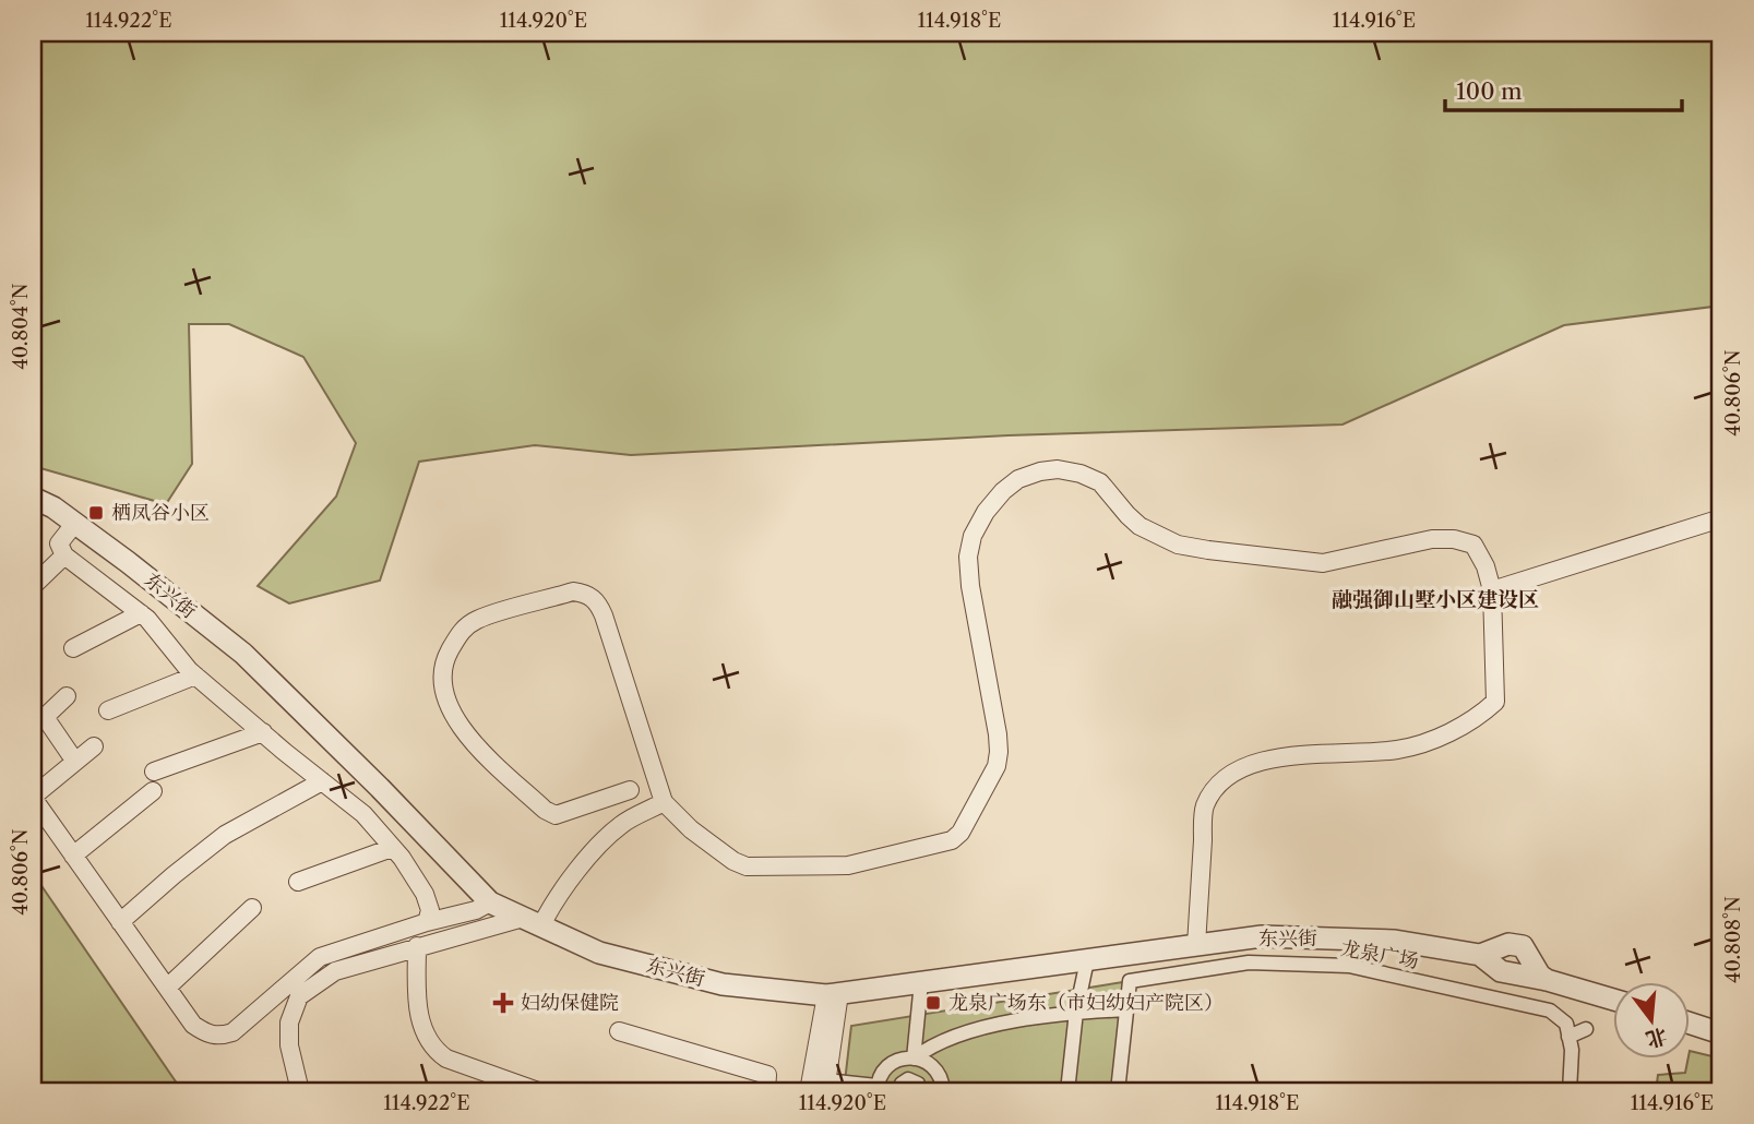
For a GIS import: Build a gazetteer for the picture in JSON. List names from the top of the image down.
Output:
{
  "streets": {
    "street": ["东兴街", "龙泉广场"]
  },
  "districts": ["融强御山墅小区建设区"],
  "places": {
    "transit": ["栖凤谷小区", "龙泉广场东（市妇幼妇产院区）"],
    "health": ["妇幼保健院"]
  },
  "scale_bar": "100 m",
  "north": "bottom",
  "coordinates": [
    "114.922°E",
    "114.920°E",
    "114.918°E",
    "114.916°E",
    "40.804°N",
    "40.806°N",
    "40.808°N"
  ]
}
